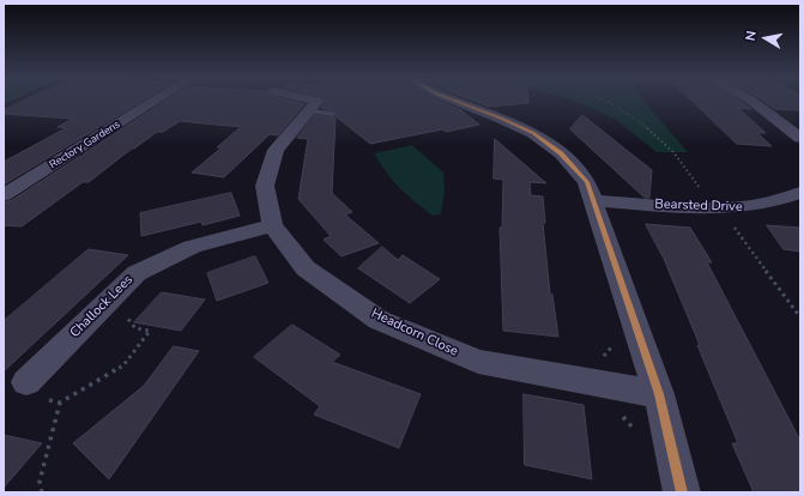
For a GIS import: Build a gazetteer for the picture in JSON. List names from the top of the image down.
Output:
{
  "streets": {
    "street": [
      "Rectory Gardens",
      "Bearsted Drive",
      "Challock Lees",
      "Headcorn Close"
    ]
  },
  "crossings": [
    ["Challock Lees", "Headcorn Close"]
  ],
  "north": "left"
}
